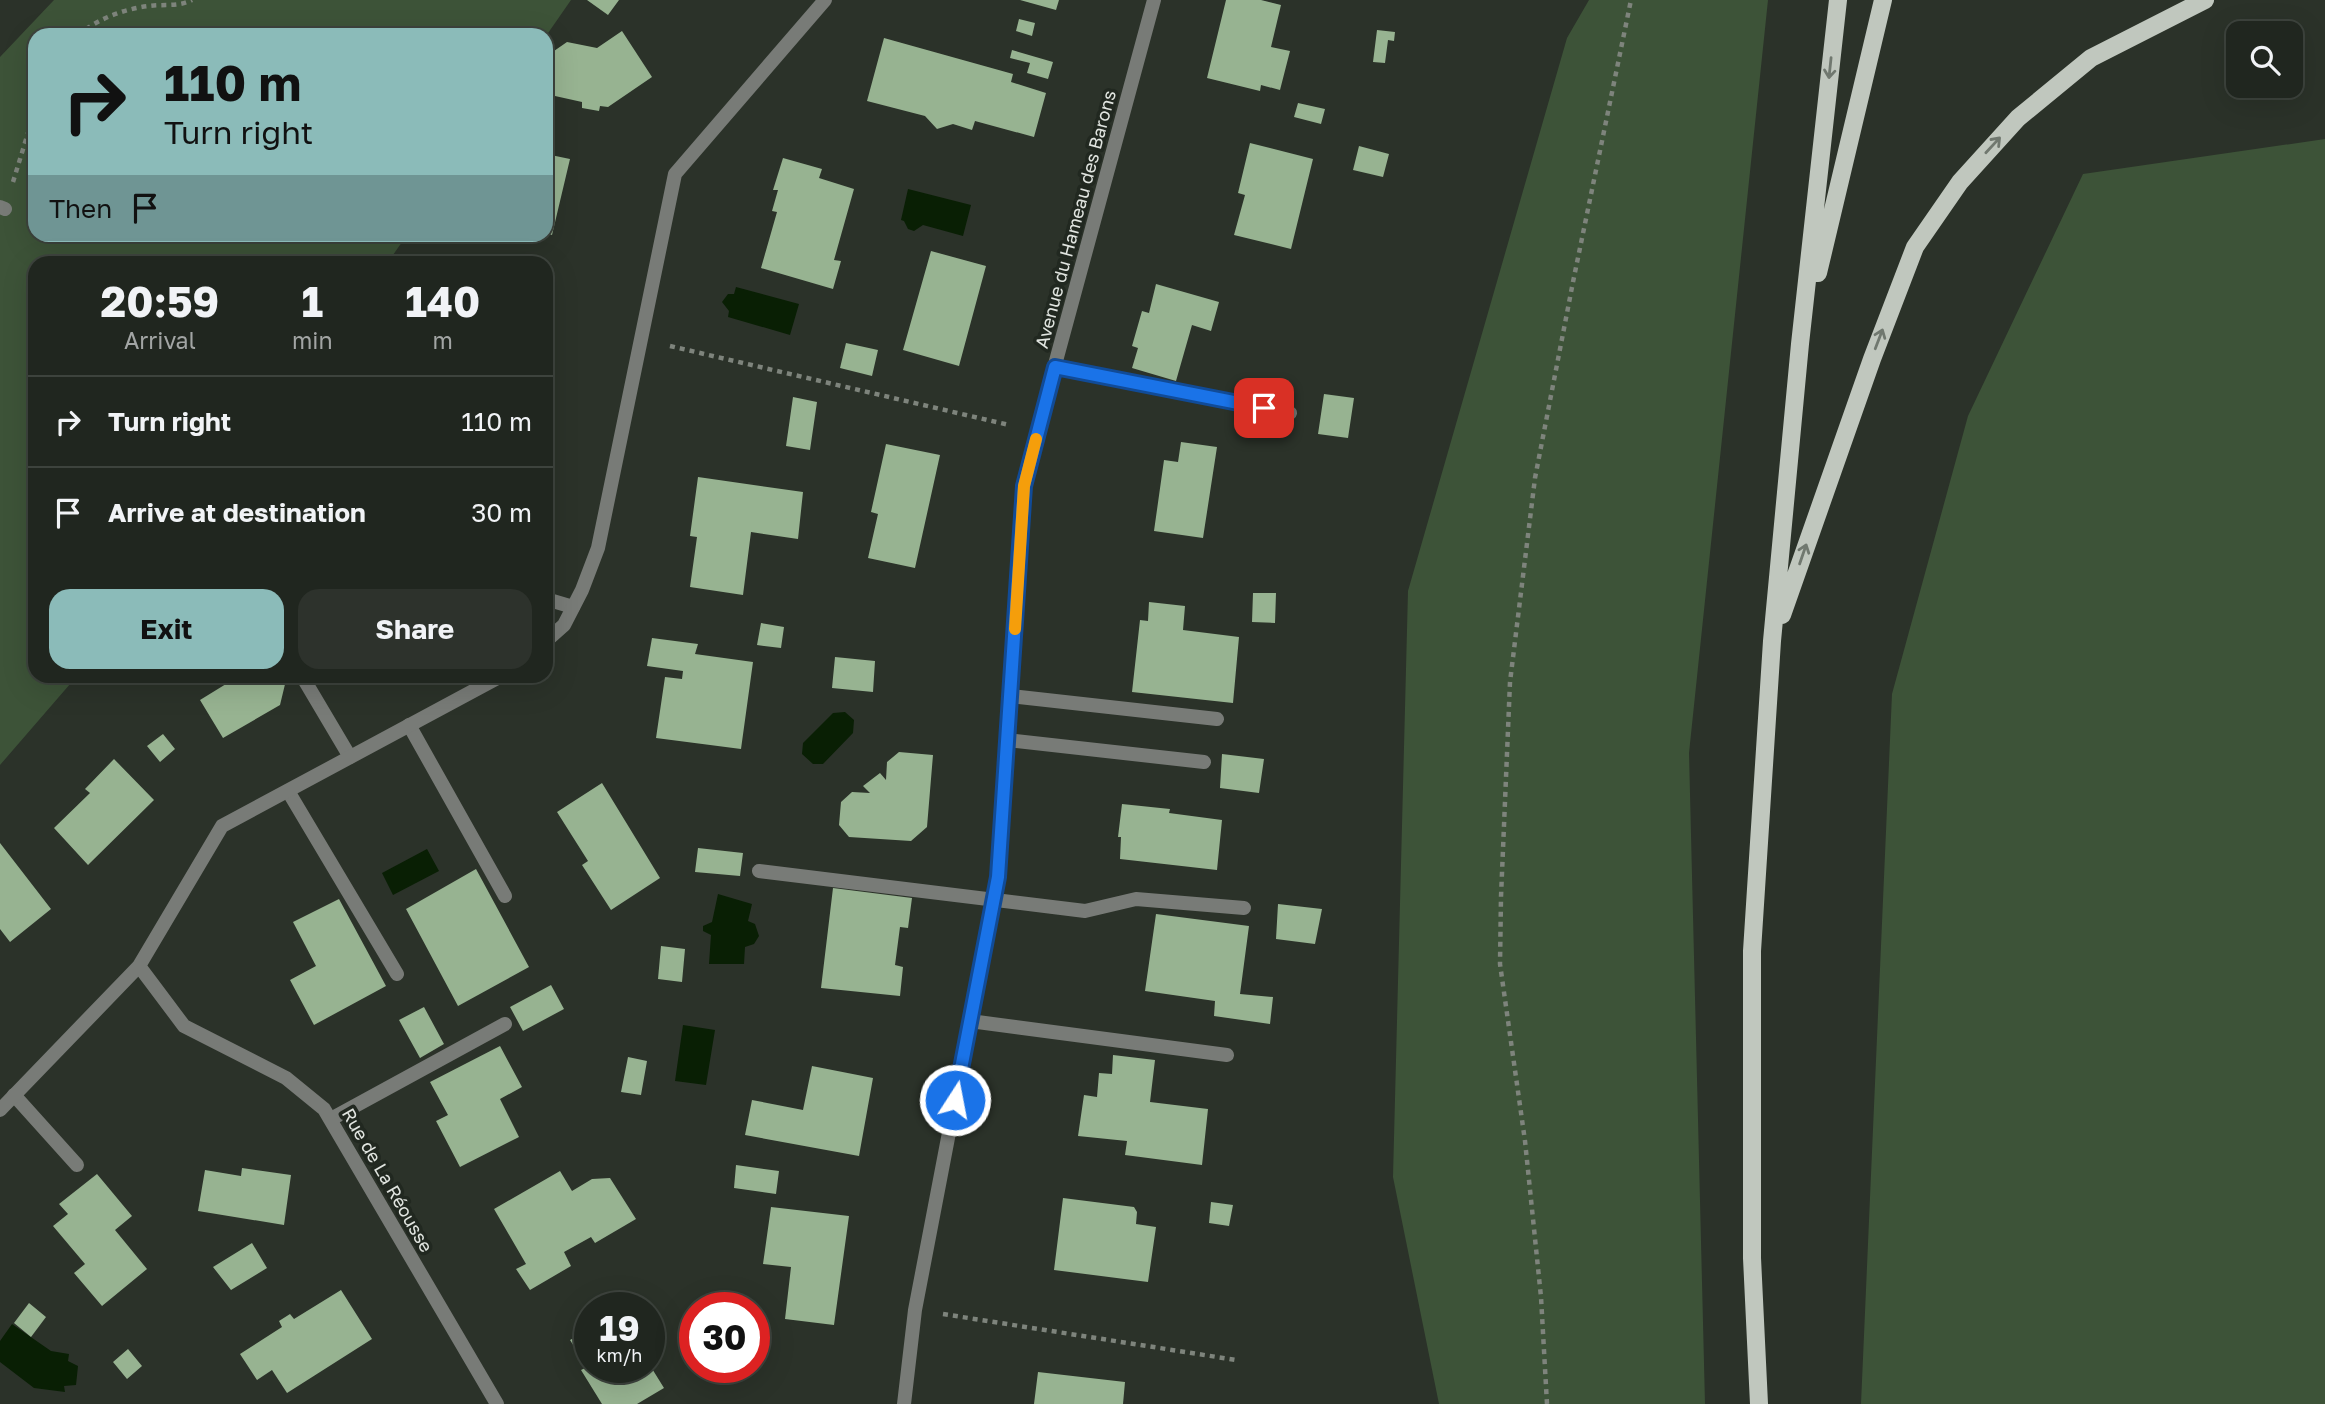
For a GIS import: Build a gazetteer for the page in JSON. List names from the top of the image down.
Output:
{
  "streets": {
    "street": ["Avenue du Hameau des Barons", "Rue de La Réousse"]
  },
  "page": {
    "turn": ["110 m", "Turn right"],
    "then": "Then",
    "eta": [
      "20:59",
      "Arrival",
      "1",
      "min",
      "140",
      "m"
    ],
    "list": [
      {
        "name": "Turn right",
        "value": "110 m"
      },
      {
        "name": "Arrive at destination",
        "value": "30 m"
      }
    ],
    "buttons": ["Exit", "Share"],
    "speed": "19 km/h",
    "limit": "30"
  }
}
